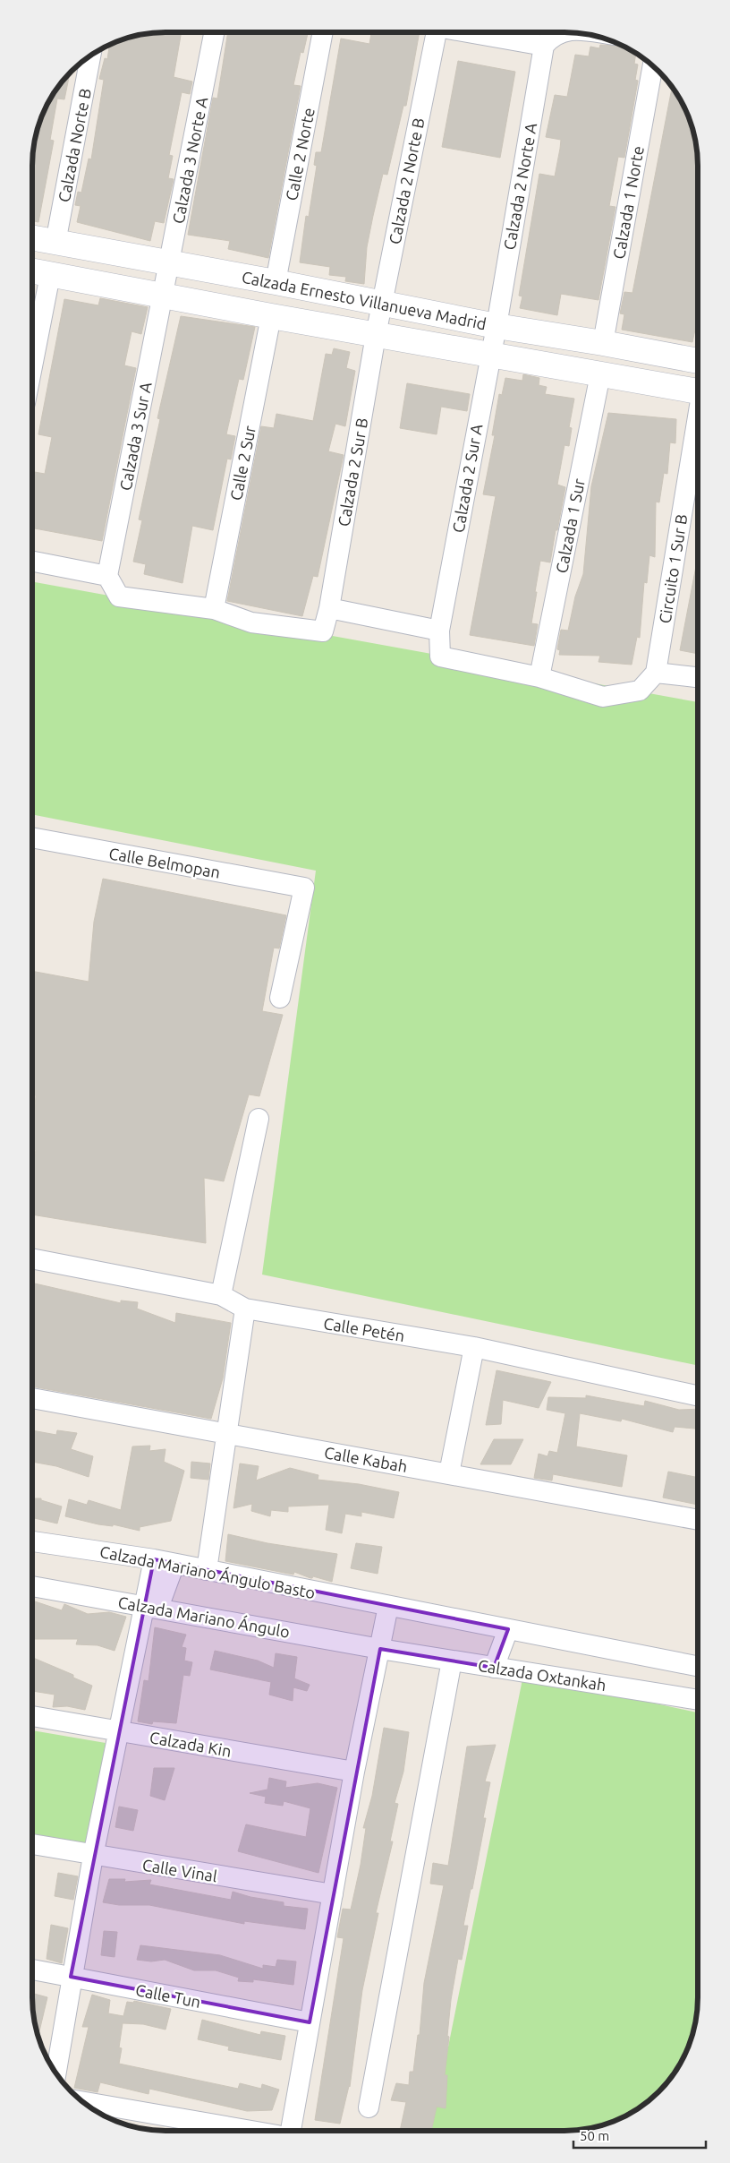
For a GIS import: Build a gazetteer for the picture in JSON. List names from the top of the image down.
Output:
{
  "streets": {
    "street": [
      "Calzada Norte B",
      "Calle 2 Norte",
      "Calzada 3 Norte A",
      "Calzada 2 Norte B",
      "Calzada 2 Norte A",
      "Calzada 1 Norte",
      "Calzada Ernesto Villanueva Madrid",
      "Calzada 3 Sur A",
      "Calle 2 Sur",
      "Calzada 2 Sur B",
      "Calzada 2 Sur A",
      "Calzada 1 Sur",
      "Circuito 1 Sur B",
      "Calle Belmopan",
      "Calle Petén",
      "Calle Kabah",
      "Calzada Mariano Ángulo Basto",
      "Calzada Mariano Ángulo",
      "Calzada Oxtankah",
      "Calzada Kin",
      "Calle Vinal",
      "Calle Tun"
    ]
  },
  "crossings": [
    ["Calzada Norte B", "Calzada Ernesto Villanueva Madrid"],
    ["Calle 2 Norte", "Calzada Ernesto Villanueva Madrid"],
    ["Calzada 3 Norte A", "Calzada Ernesto Villanueva Madrid"],
    ["Calzada 3 Norte A", "Calzada 3 Sur A"],
    ["Calzada 2 Norte B", "Calzada Ernesto Villanueva Madrid"],
    ["Calzada 2 Norte B", "Calzada 2 Sur B"],
    ["Calzada 2 Norte A", "Calzada Ernesto Villanueva Madrid"],
    ["Calzada 2 Norte A", "Calzada 2 Sur A"],
    ["Calzada 1 Norte", "Calzada Ernesto Villanueva Madrid"],
    ["Calzada Ernesto Villanueva Madrid", "Calzada 3 Sur A"],
    ["Calzada Ernesto Villanueva Madrid", "Calle 2 Sur"],
    ["Calzada Ernesto Villanueva Madrid", "Calzada 2 Sur B"],
    ["Calzada Ernesto Villanueva Madrid", "Calzada 2 Sur A"],
    ["Calzada Ernesto Villanueva Madrid", "Calzada 1 Sur"],
    ["Calle 2 Sur", "Calzada 2 Sur B"],
    ["Calzada 2 Sur A", "Calzada 1 Sur"],
    ["Calzada Mariano Ángulo", "Calzada Oxtankah"]
  ],
  "scale_bar": "50 m"
}
